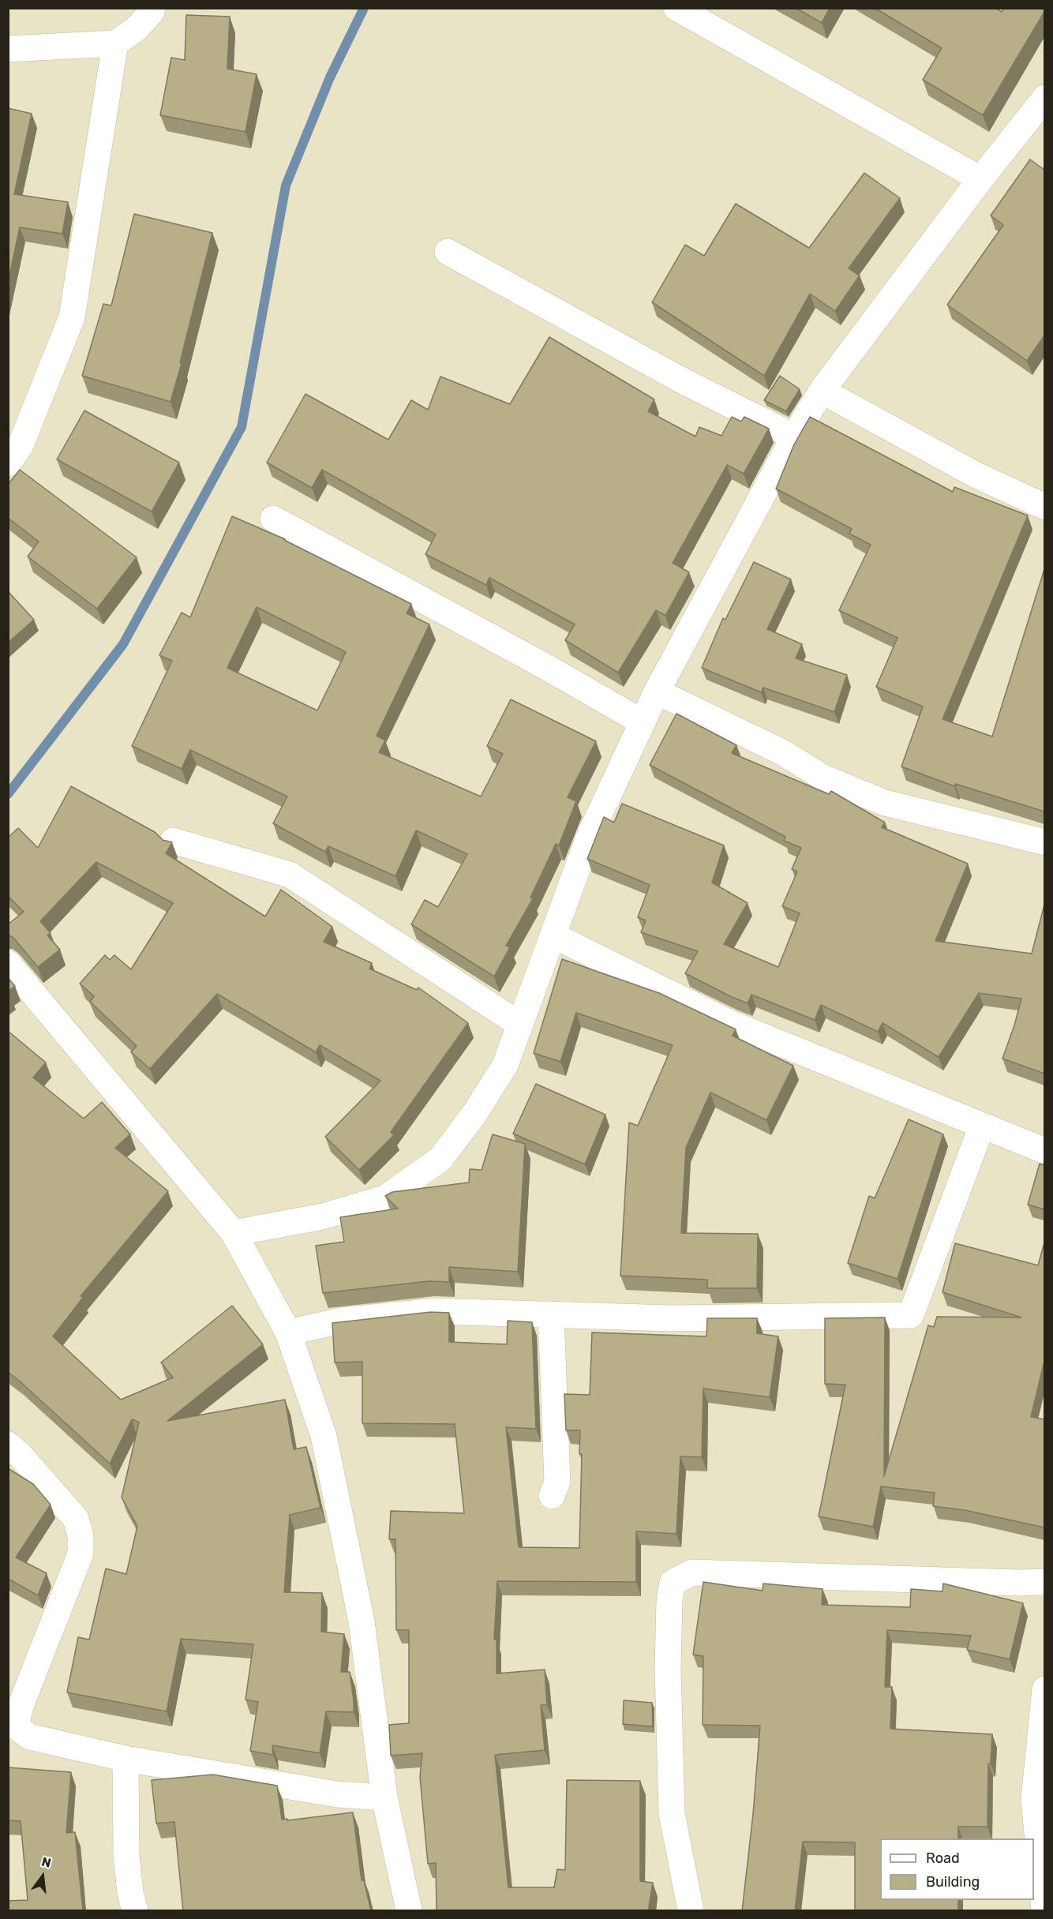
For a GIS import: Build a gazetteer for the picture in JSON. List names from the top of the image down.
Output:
{
  "legend": ["Road", "Building"],
  "north": "top"
}
